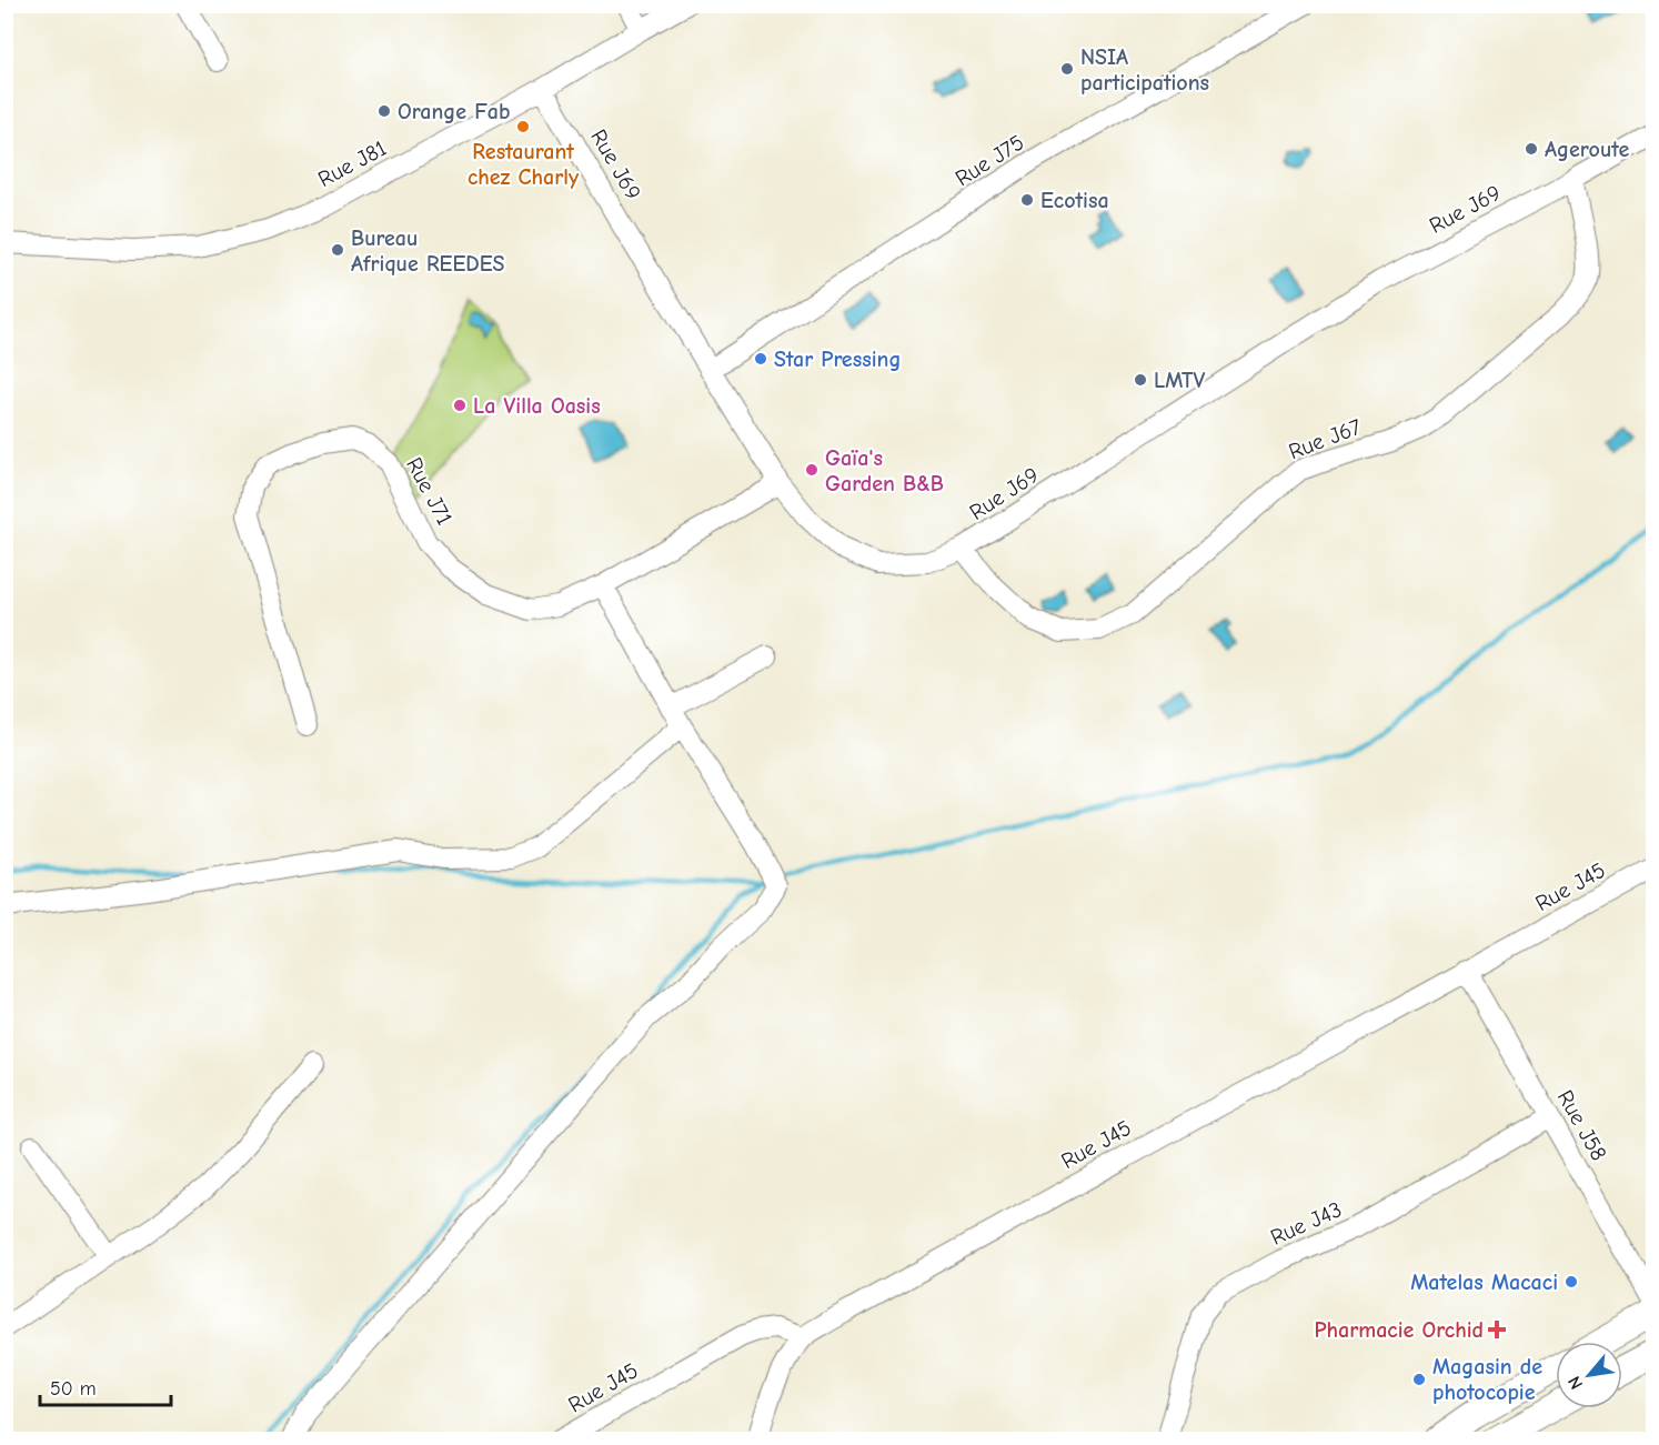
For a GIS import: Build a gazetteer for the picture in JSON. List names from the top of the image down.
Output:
{
  "streets": {
    "street": [
      "Rue J75",
      "Rue J81",
      "Rue J69",
      "Rue J67",
      "Rue J71",
      "Rue J45",
      "Rue J58",
      "Rue J43"
    ]
  },
  "crossings": [
    ["Rue J75", "Rue J69"],
    ["Rue J81", "Rue J69"],
    ["Rue J69", "Rue J67"],
    ["Rue J69", "Rue J71"],
    ["Rue J45", "Rue J58"],
    ["Rue J58", "Rue J43"]
  ],
  "places": {
    "other": [
      "NSIA participations",
      "Orange Fab",
      "Restaurant chez Charly",
      "Ageroute",
      "Ecotisa",
      "Bureau Afrique REEDES",
      "Star Pressing",
      "LMTV",
      "La Villa Oasis",
      "Gaïa's Garden B&B",
      "Matelas Macaci",
      "Magasin de photocopie"
    ],
    "health": ["Pharmacie Orchid"]
  },
  "scale_bar": "50 m",
  "north": "bottom left"
}
